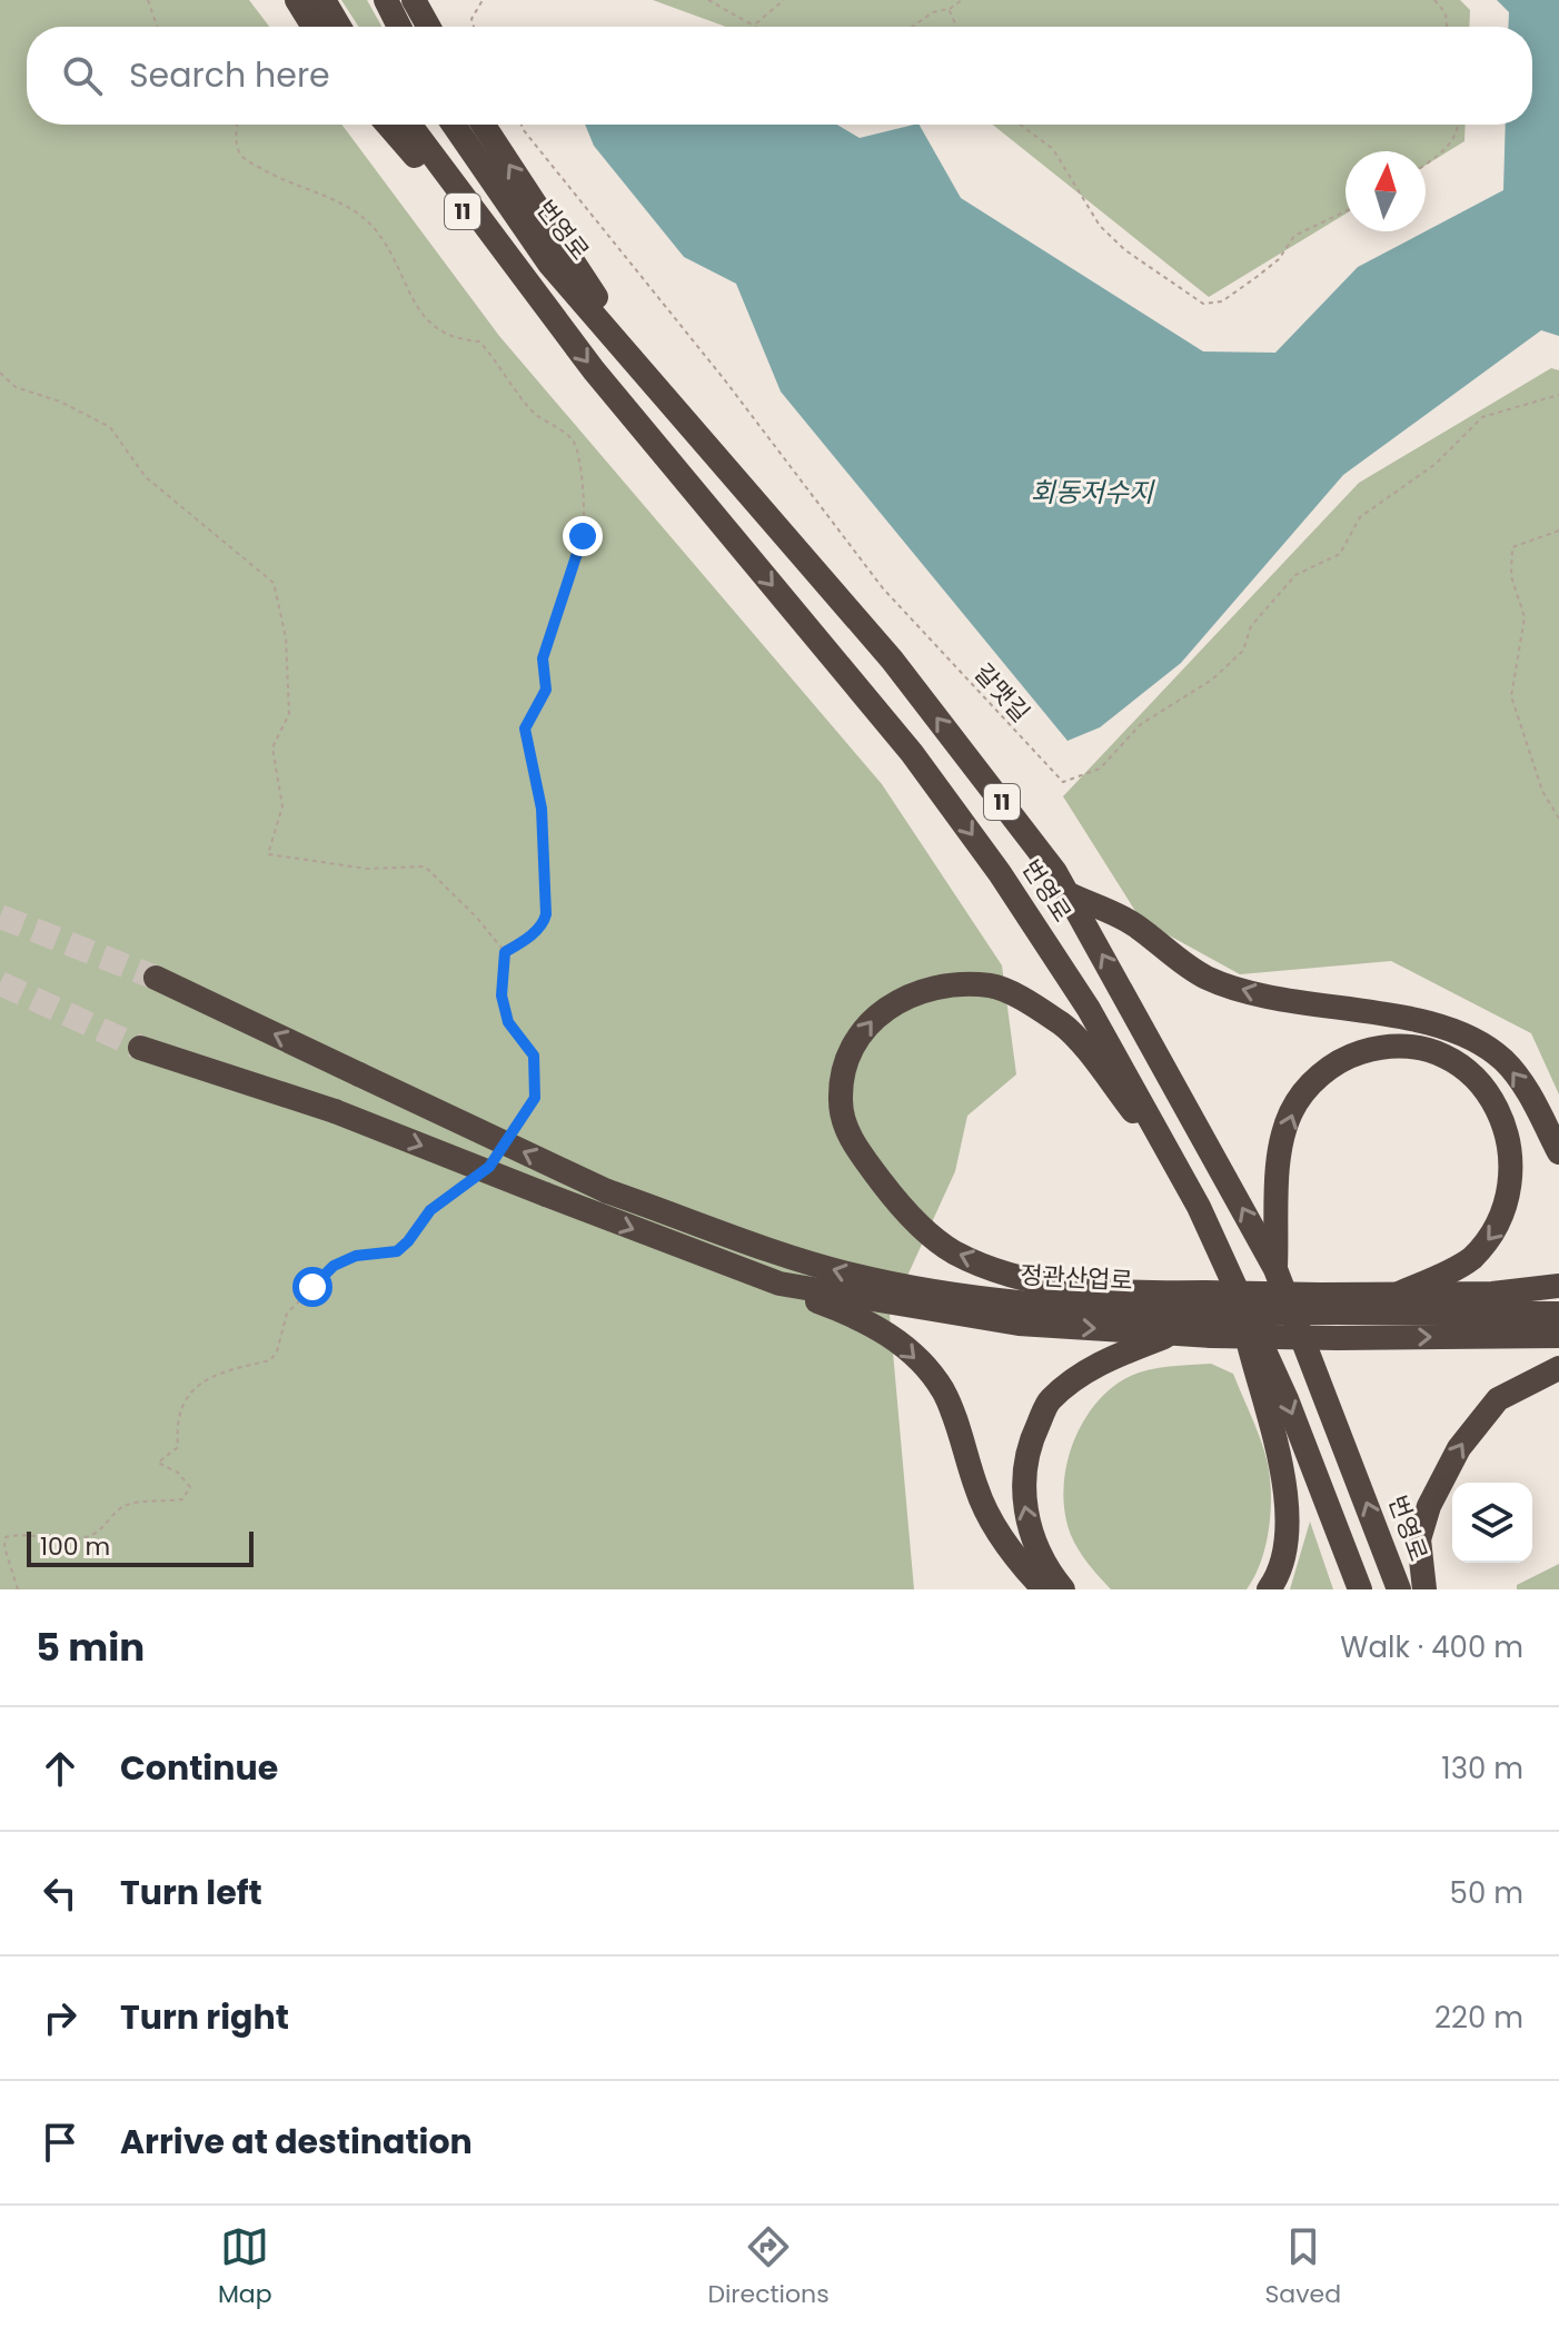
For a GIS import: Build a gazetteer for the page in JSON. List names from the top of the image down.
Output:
{
  "streets": {
    "highway": ["11", "번영로", "정관산업로"],
    "path": ["갈맷길"]
  },
  "water": ["회동저수지"],
  "scale_bar": "100 m",
  "north": "top",
  "page": {
    "search": "Search here",
    "scale": "100 m",
    "heading": ["5 min", "Walk · 400 m"],
    "list": [
      ["Continue", "130 m"],
      ["Turn left", "50 m"],
      ["Turn right", "220 m"],
      "Arrive at destination"
    ],
    "nav": ["Map", "Directions", "Saved"]
  }
}
